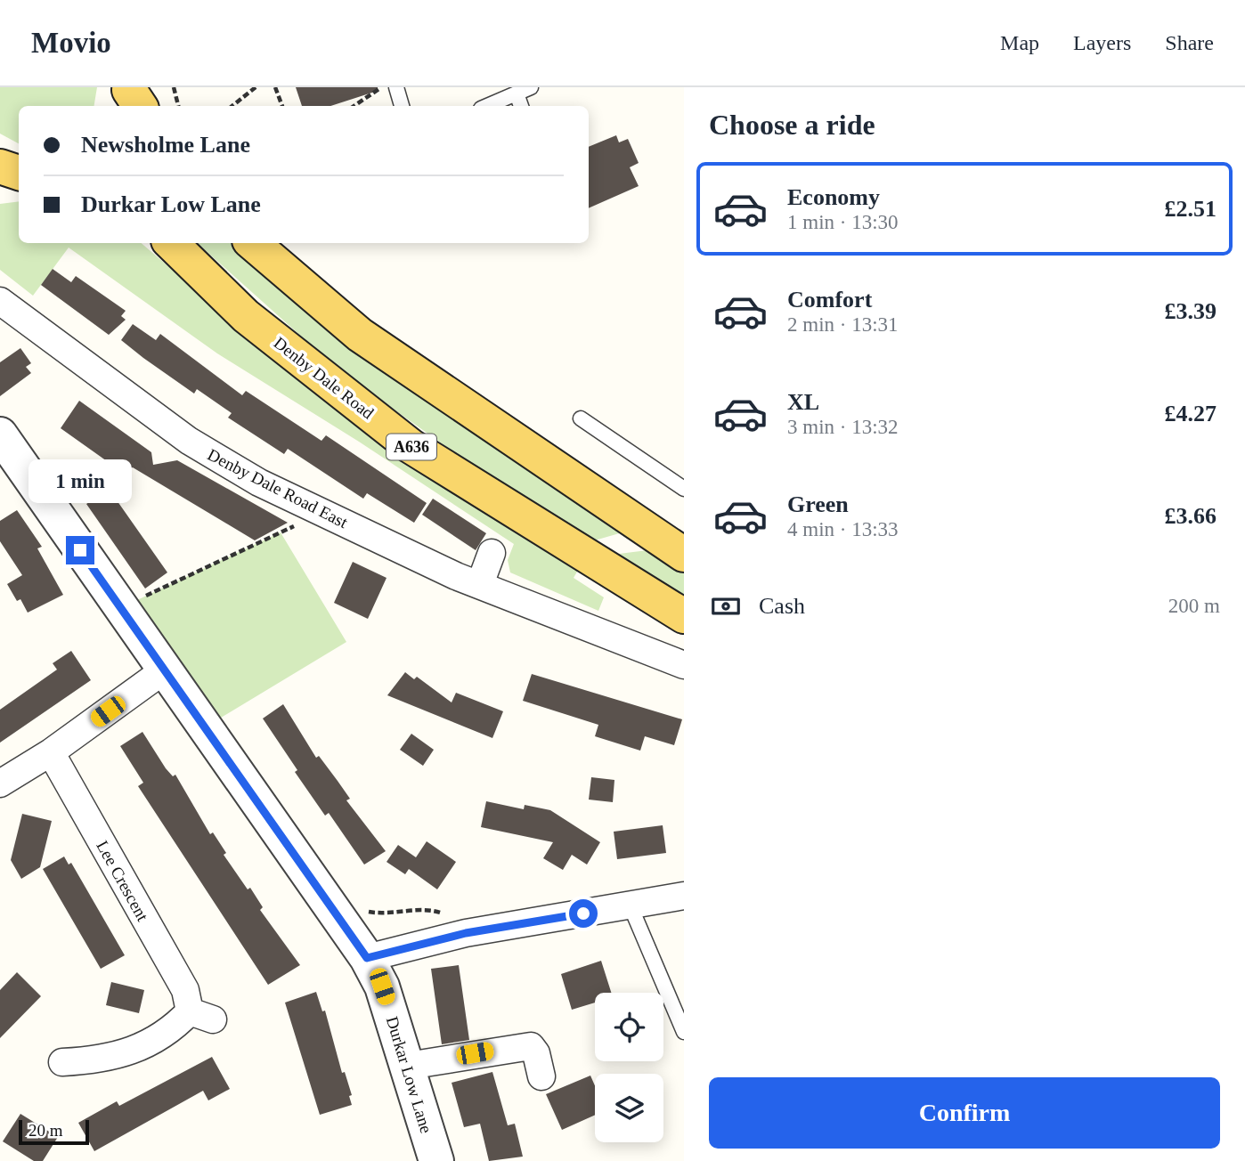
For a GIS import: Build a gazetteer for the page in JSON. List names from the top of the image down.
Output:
{
  "streets": {
    "main road": ["Denby Dale Road", "A636"],
    "street": ["Denby Dale Road East", "Lee Crescent", "Durkar Low Lane"]
  },
  "scale_bar": "20 m",
  "page": {
    "header": "Movio",
    "nav": ["Map", "Layers", "Share"],
    "heading": "Choose a ride",
    "banner": ["Newsholme Lane", "Durkar Low Lane"],
    "list": [
      {
        "name": "Economy",
        "note": "1 min · 13:30",
        "value": "£2.51"
      },
      {
        "name": "Comfort",
        "note": "2 min · 13:31",
        "value": "£3.39"
      },
      {
        "name": "XL",
        "note": "3 min · 13:32",
        "value": "£4.27"
      },
      {
        "name": "Green",
        "note": "4 min · 13:33",
        "value": "£3.66"
      }
    ],
    "bubble": "1 min",
    "pay": ["Cash", "200 m"],
    "buttons": "Confirm",
    "scale": "20 m"
  }
}
